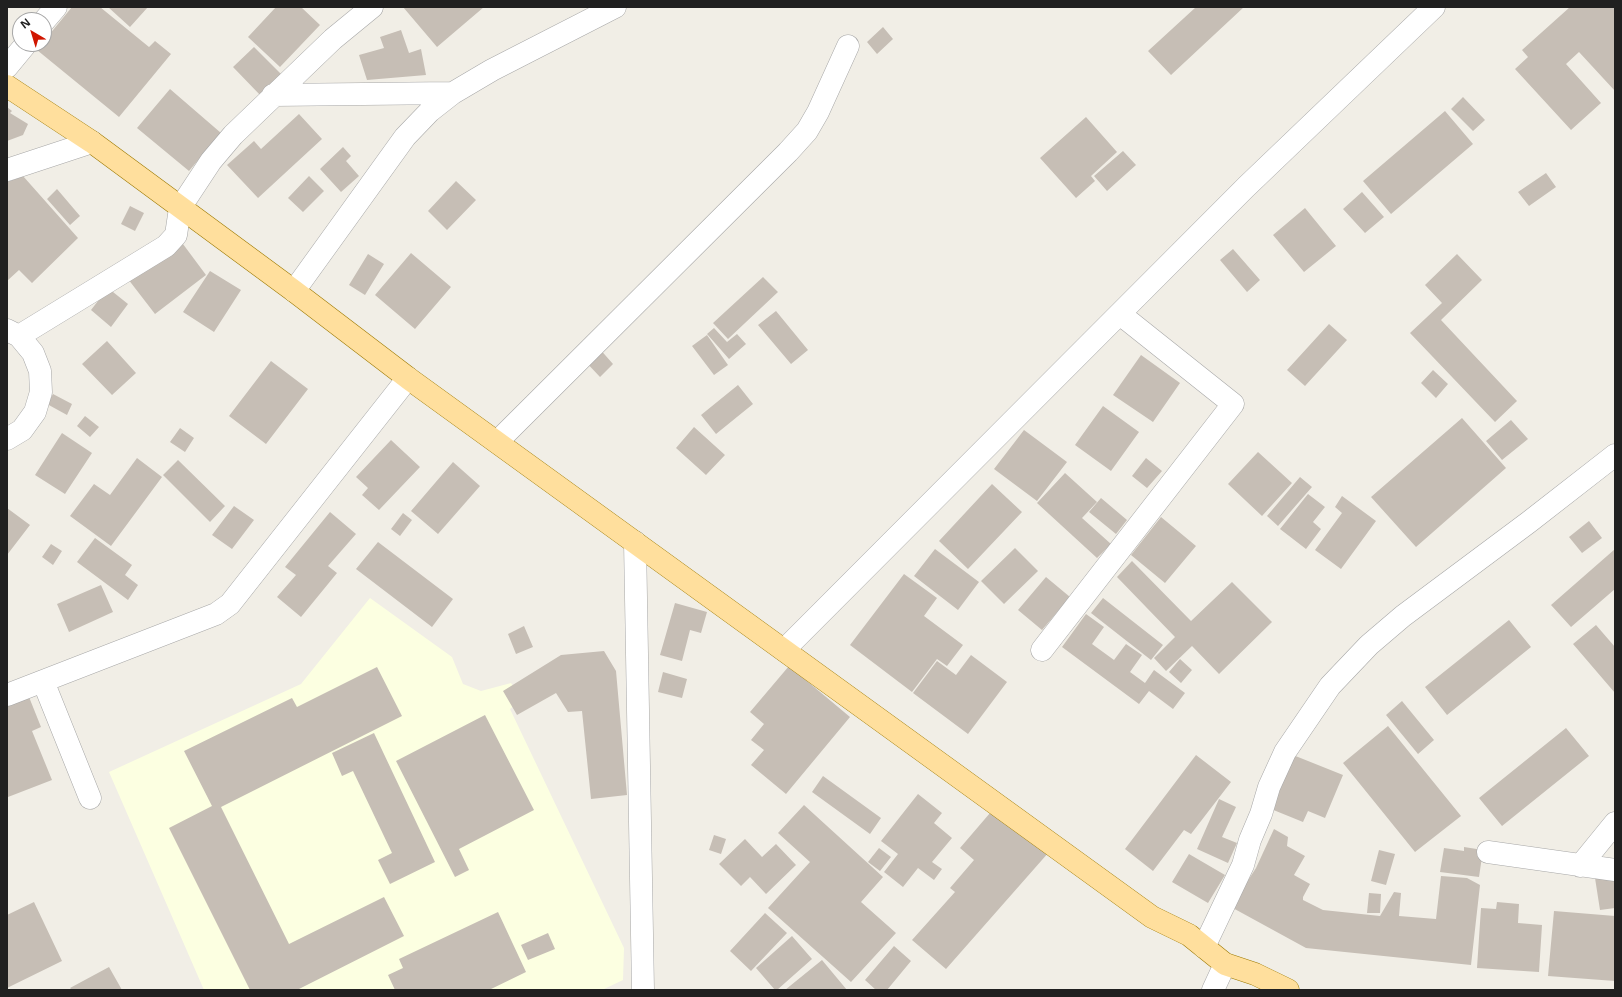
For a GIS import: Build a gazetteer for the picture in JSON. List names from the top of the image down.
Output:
{
  "north": "top left"
}
